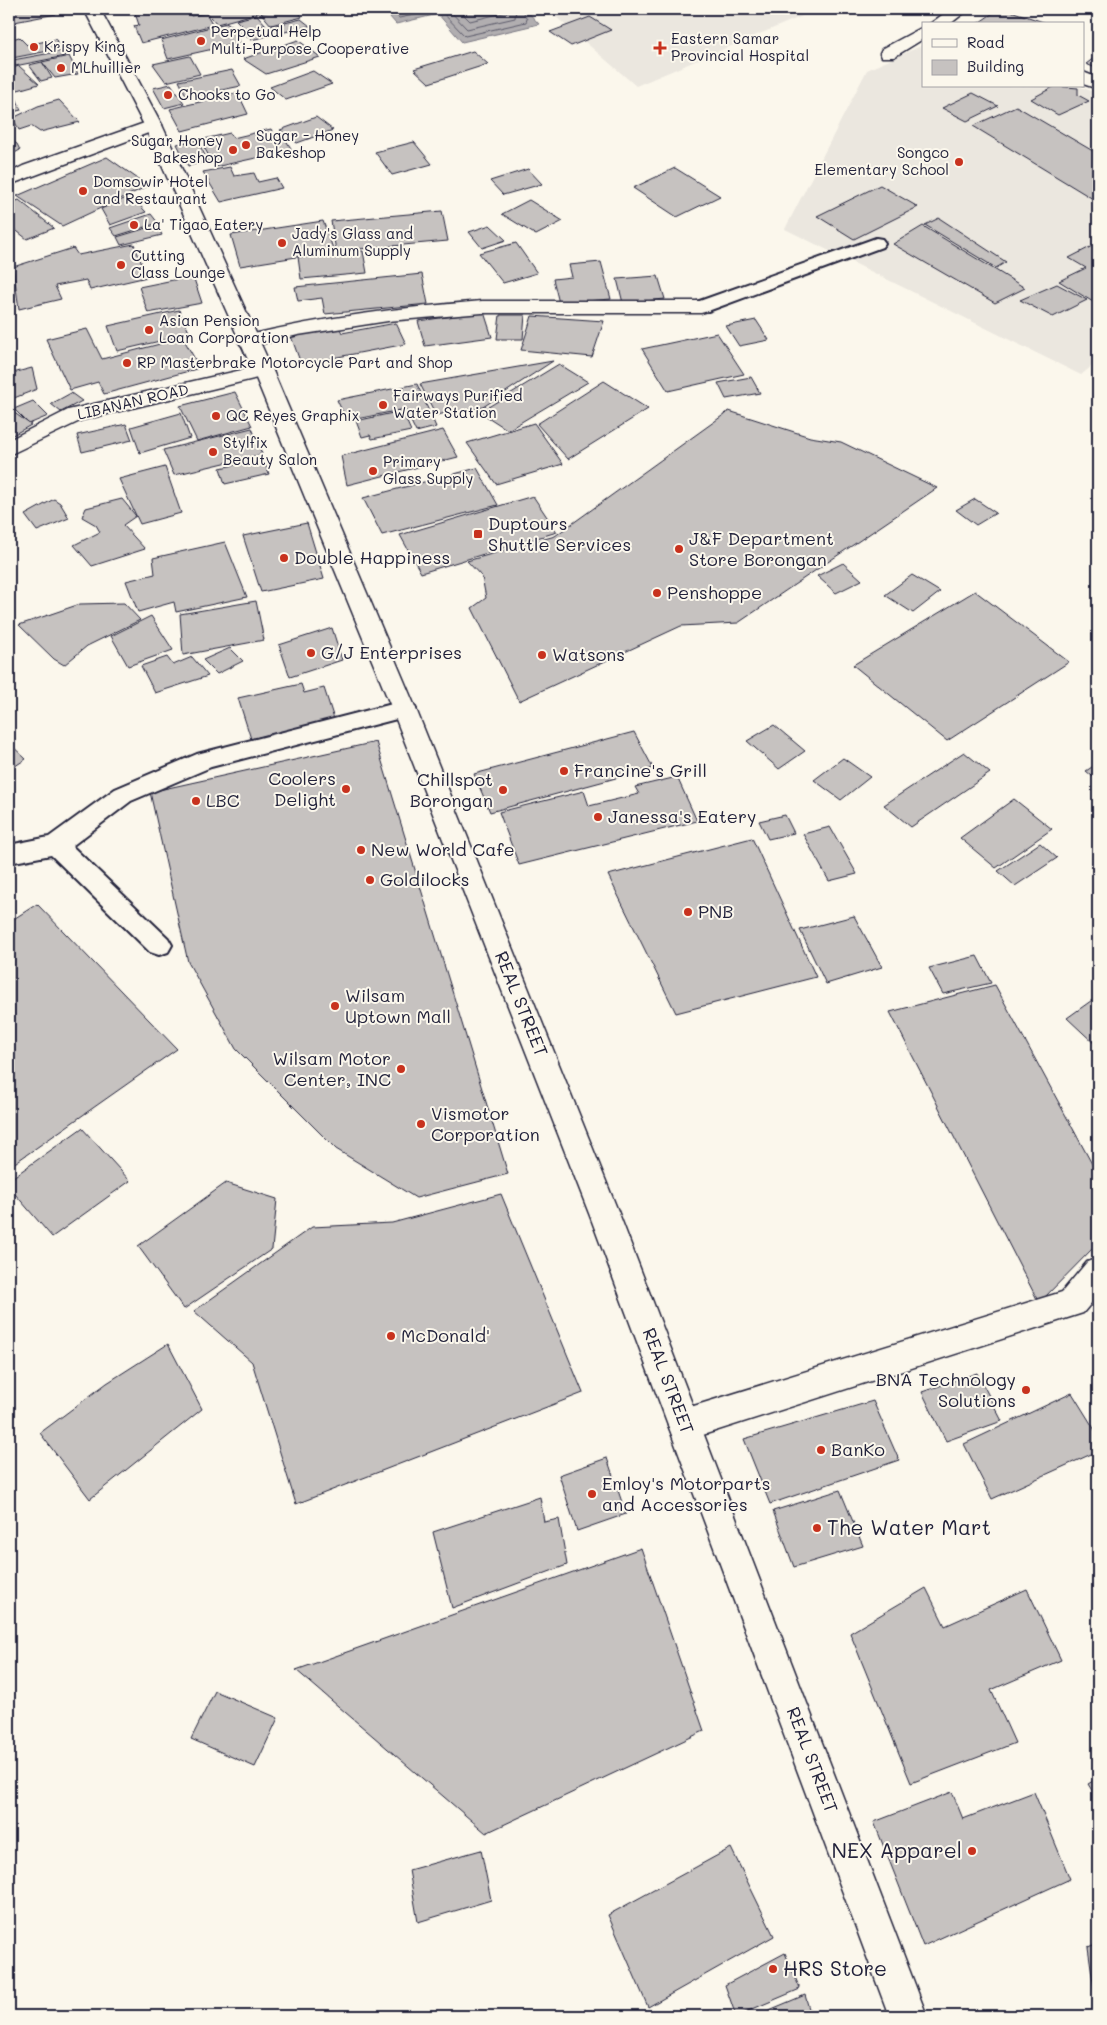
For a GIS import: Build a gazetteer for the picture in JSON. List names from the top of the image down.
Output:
{
  "streets": {
    "main road": ["LIBANAN ROAD", "REAL STREET"]
  },
  "crossings": [
    ["LIBANAN ROAD", "REAL STREET"]
  ],
  "places": {
    "other": [
      "Perpetual Help Multi-Purpose Cooperative",
      "Krispy King",
      "MLhuillier",
      "Chooks to Go",
      "Sugar - Honey Bakeshop",
      "Sugar Honey Bakeshop",
      "Songco Elementary School",
      "Domsowir Hotel and Restaurant",
      "La' Tigao Eatery",
      "Jady's Glass and Aluminum Supply",
      "Cutting Class Lounge",
      "Asian Pension Loan Corporation",
      "RP Masterbrake Motorcycle Part and Shop",
      "Fairways Purified Water Station",
      "QC Reyes Graphix",
      "Stylfix Beauty Salon",
      "Primary Glass Supply",
      "J&F Department Store Borongan",
      "Double Happiness",
      "Penshoppe",
      "G/J Enterprises",
      "Watsons",
      "Francine's Grill",
      "Coolers Delight",
      "Chillspot Borongan",
      "LBC",
      "Janessa's Eatery",
      "New World Cafe",
      "Goldilocks",
      "PNB",
      "Wilsam Uptown Mall",
      "Wilsam Motor Center, INC",
      "Vismotor Corporation",
      "McDonald'",
      "BNA Technology Solutions",
      "BanKo",
      "Emloy's Motorparts and Accessories",
      "The Water Mart",
      "NEX Apparel",
      "HRS Store"
    ],
    "health": ["Eastern Samar Provincial Hospital"],
    "transit": ["Duptours Shuttle Services"]
  },
  "legend": ["Road", "Building"]
}
